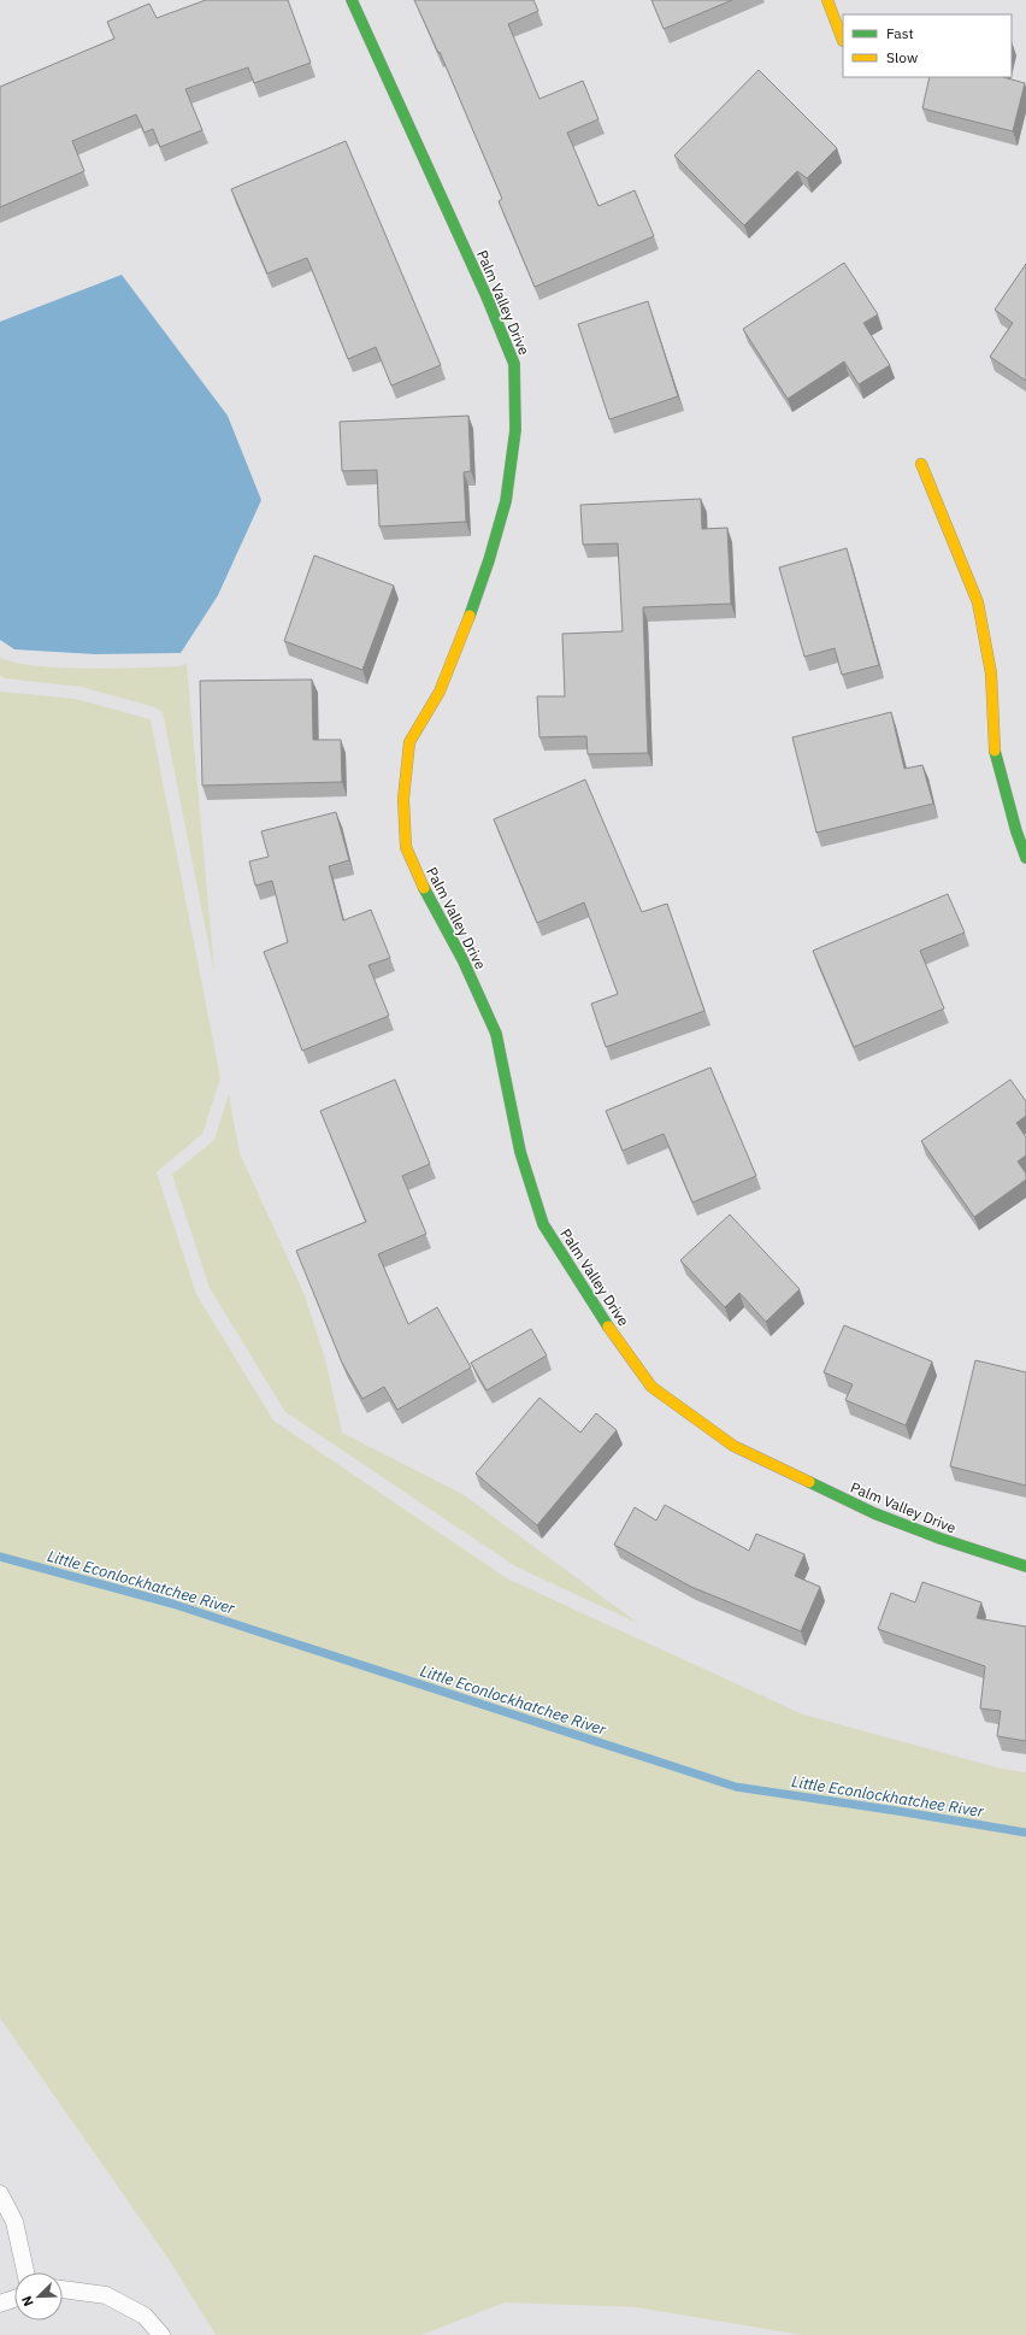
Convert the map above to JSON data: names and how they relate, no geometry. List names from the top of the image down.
{
  "streets": {
    "street": ["Palm Valley Drive"]
  },
  "water": ["Little Econlockhatchee River"],
  "legend": ["Fast", "Slow"],
  "north": "bottom left"
}
